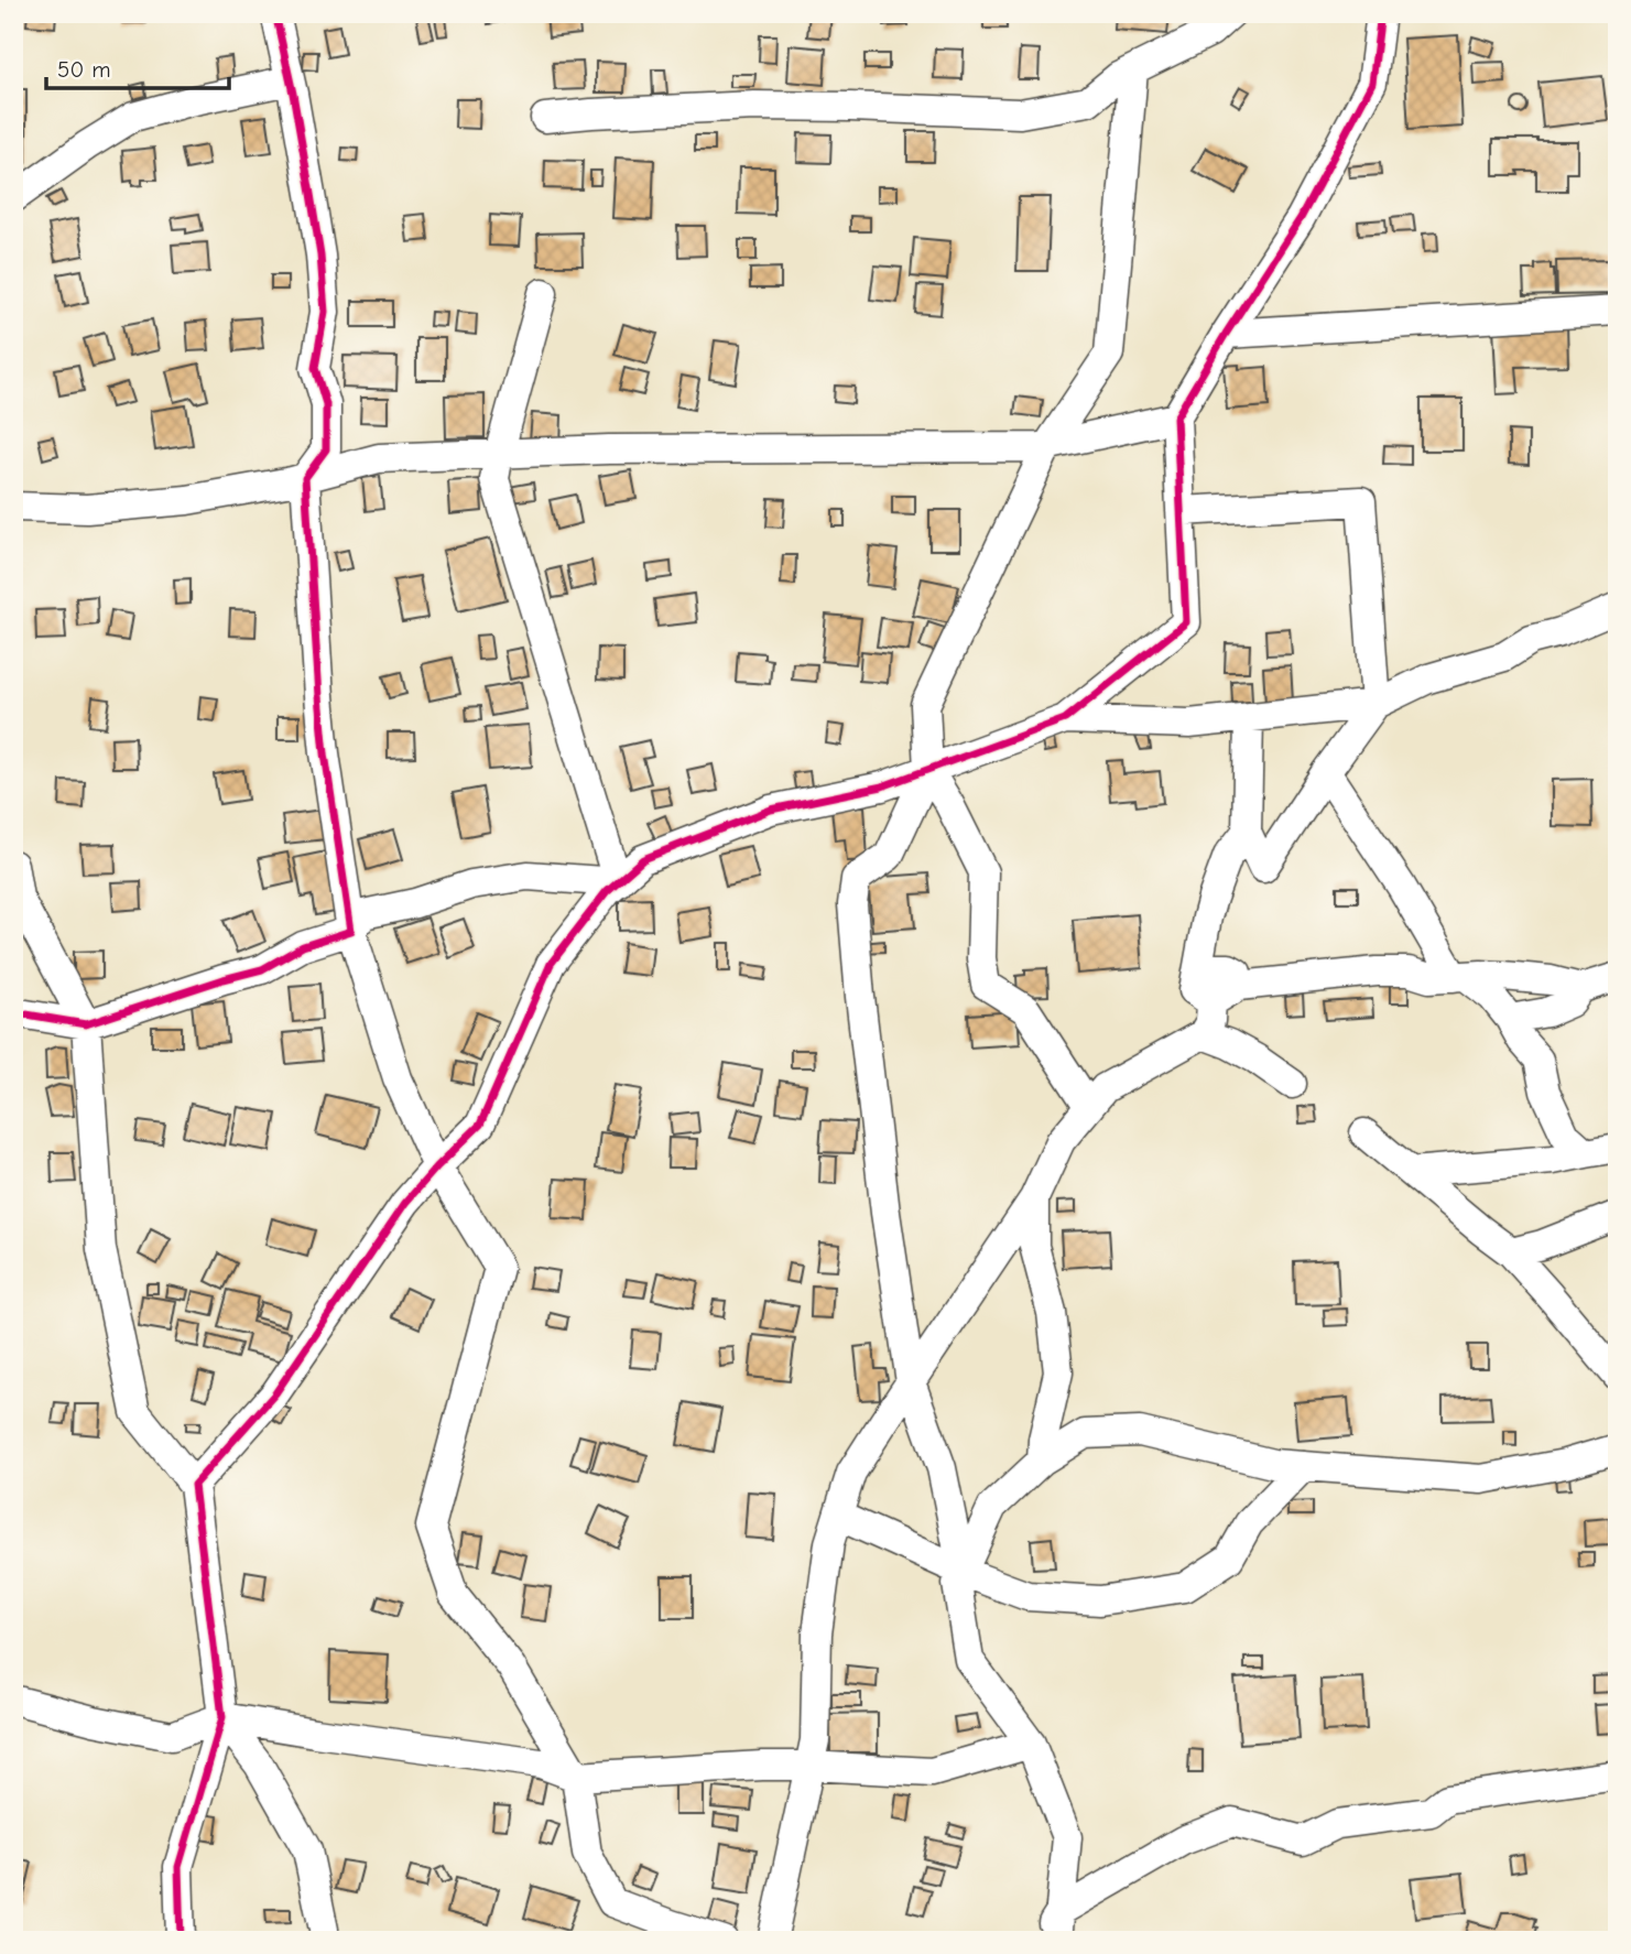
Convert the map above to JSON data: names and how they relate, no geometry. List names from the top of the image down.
{
  "scale_bar": "50 m"
}
